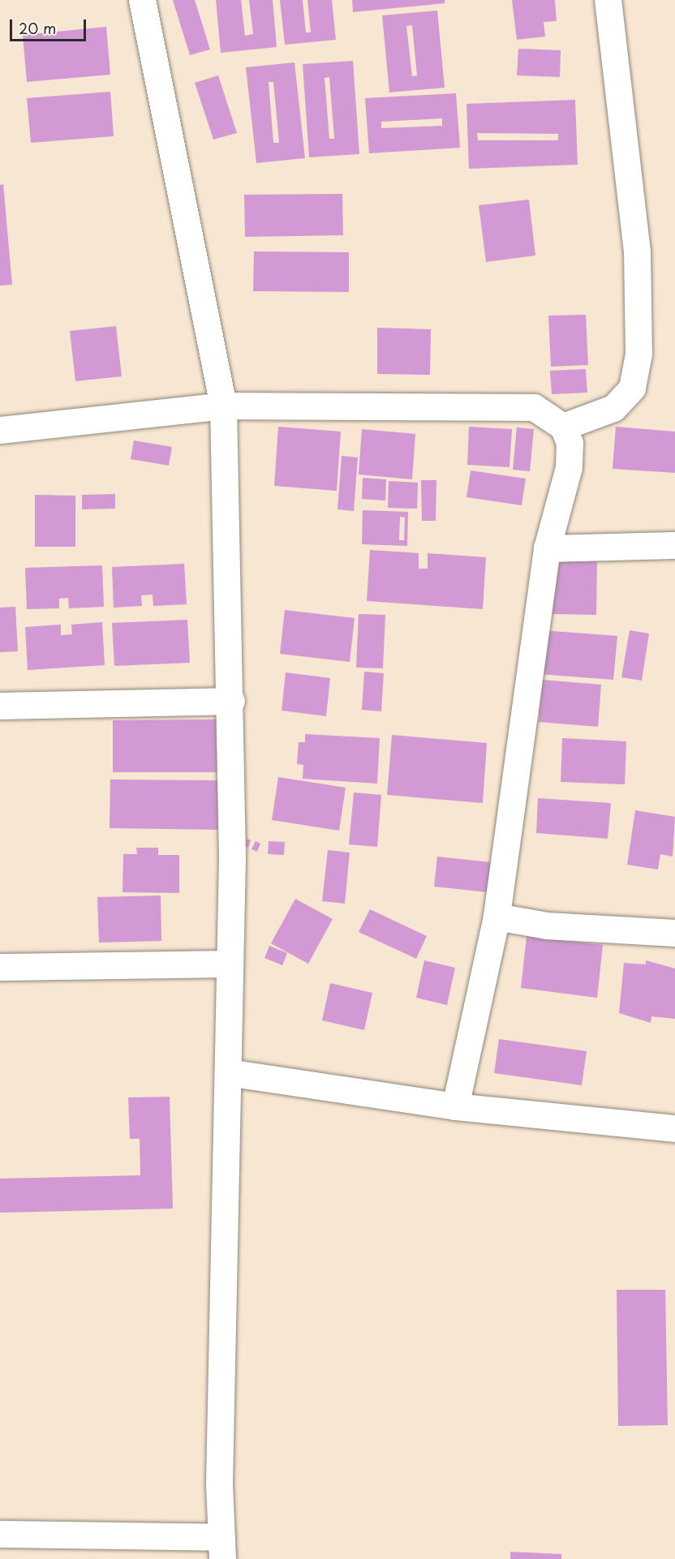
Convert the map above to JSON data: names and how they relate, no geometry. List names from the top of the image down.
{
  "scale_bar": "20 m"
}
